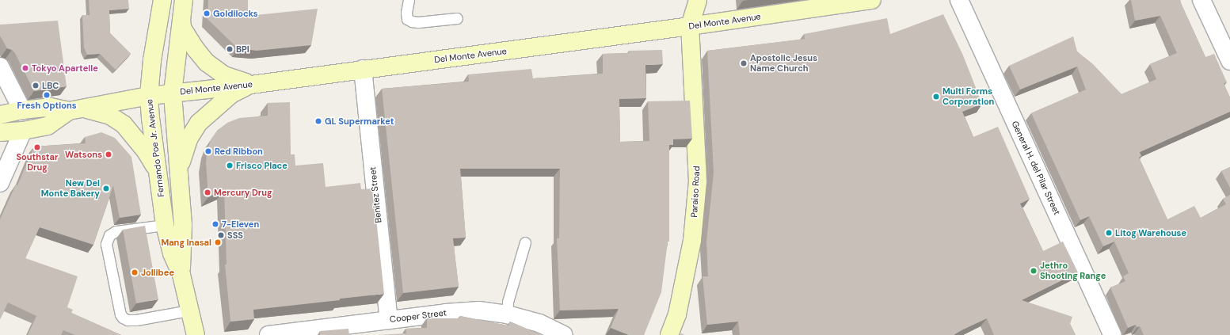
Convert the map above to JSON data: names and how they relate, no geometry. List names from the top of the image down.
{
  "streets": {
    "main road": ["Del Monte Avenue", "Fernando Poe Jr. Avenue", "Paraiso Road"],
    "street": ["General H. del Pilar Street", "Benitez Street", "Cooper Street"]
  },
  "crossings": [
    ["Del Monte Avenue", "Fernando Poe Jr. Avenue"],
    ["Del Monte Avenue", "Paraiso Road"],
    ["Del Monte Avenue", "Benitez Street"],
    ["Benitez Street", "Cooper Street"]
  ],
  "places": [
    "Goldilocks",
    "BPI",
    "Apostolic Jesus Name Church",
    "Tokyo Apartelle",
    "LBC",
    "Fresh Options",
    "Multi Forms Corporation",
    "GL Supermarket",
    "Southstar Drug",
    "Red Ribbon",
    "Watsons",
    "Frisco Place",
    "New Del Monte Bakery",
    "Mercury Drug",
    "7-Eleven",
    "Litog Warehouse",
    "SSS",
    "Mang Inasal",
    "Jethro Shooting Range",
    "Jollibee"
  ]
}
